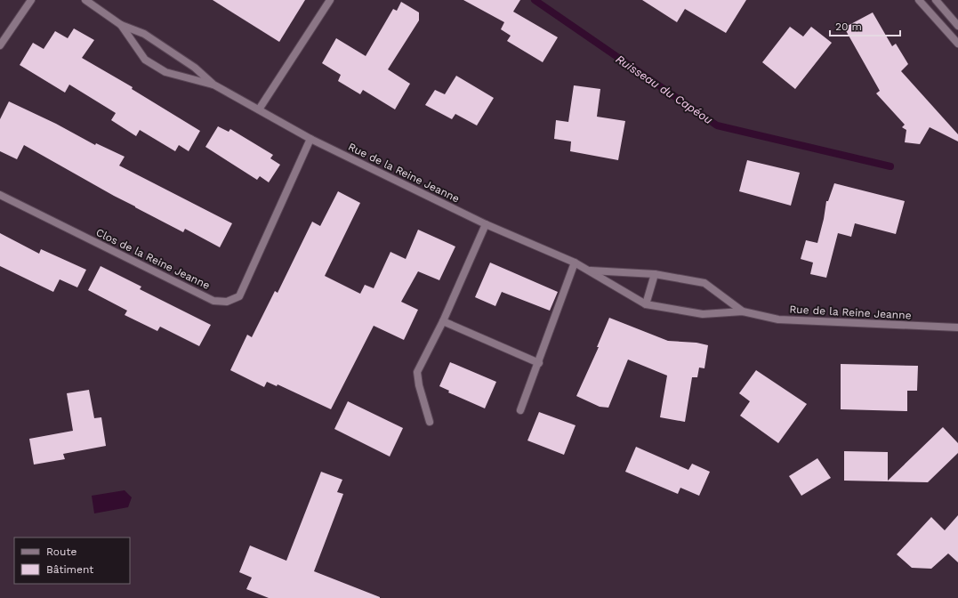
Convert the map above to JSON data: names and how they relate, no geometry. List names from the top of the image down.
{
  "streets": {
    "street": ["Rue de la Reine Jeanne", "Clos de la Reine Jeanne"]
  },
  "crossings": [
    ["Rue de la Reine Jeanne", "Clos de la Reine Jeanne"]
  ],
  "water": ["Ruisseau du Capéou"],
  "legend": ["Route", "Bâtiment"],
  "scale_bar": "20 m"
}
